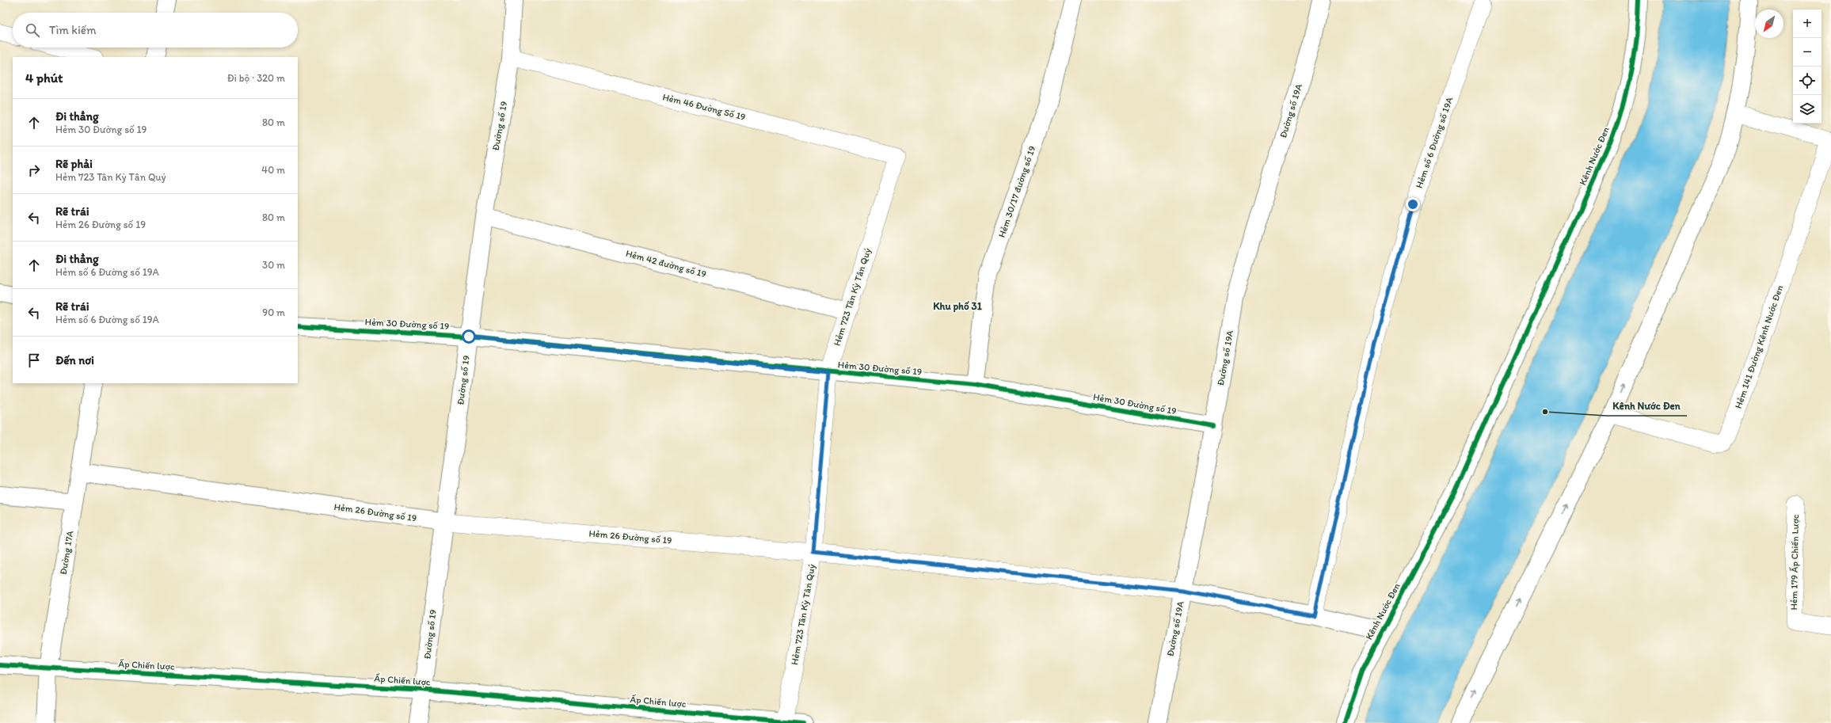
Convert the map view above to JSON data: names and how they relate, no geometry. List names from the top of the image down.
{
  "streets": {
    "street": [
      "Đường số 19A",
      "Đường số 19",
      "Kênh Nước Đen",
      "Hẻm 30/17 đường số 19",
      "Hẻm 42 đường số 19",
      "Hẻm 30 Đường số 19",
      "Hẻm 26 Đường số 19",
      "Đường 17A",
      "Ấp Chiến lược"
    ],
    "lane": [
      "Hẻm 46 Đường Số 19",
      "Hẻm số 6 Đường số 19A",
      "Hẻm 723 Tân Kỳ Tân Quý",
      "Hẻm 141 Đường Kênh Nước Đen",
      "Hẻm 179 Ấp Chiến Lược"
    ]
  },
  "crossings": [
    ["Hẻm 46 Đường Số 19", "Đường số 19"],
    ["Hẻm 46 Đường Số 19", "Hẻm 723 Tân Kỳ Tân Quý"],
    ["Đường số 19A", "Hẻm 30 Đường số 19"],
    ["Đường số 19A", "Hẻm 26 Đường số 19"],
    ["Đường số 19", "Hẻm 42 đường số 19"],
    ["Đường số 19", "Hẻm 30 Đường số 19"],
    ["Đường số 19", "Hẻm 26 Đường số 19"],
    ["Đường số 19", "Ấp Chiến lược"],
    ["Hẻm 30/17 đường số 19", "Hẻm 30 Đường số 19"],
    ["Hẻm 42 đường số 19", "Hẻm 723 Tân Kỳ Tân Quý"],
    ["Hẻm 723 Tân Kỳ Tân Quý", "Hẻm 30 Đường số 19"],
    ["Hẻm 723 Tân Kỳ Tân Quý", "Hẻm 26 Đường số 19"],
    ["Hẻm 723 Tân Kỳ Tân Quý", "Ấp Chiến lược"],
    ["Hẻm 26 Đường số 19", "Đường 17A"],
    ["Đường 17A", "Ấp Chiến lược"]
  ],
  "districts": ["Khu phố 31"],
  "places": ["Kênh Nước Đen"],
  "north": "bottom left",
  "page": {
    "map_buttons": ["+", "−"],
    "search": "Tìm kiếm",
    "heading": ["4 phút", "Đi bộ · 320 m"],
    "list": [
      ["Đi thẳng", "Hẻm 30 Đường số 19", "80 m"],
      ["Rẽ phải", "Hẻm 723 Tân Kỳ Tân Quý", "40 m"],
      ["Rẽ trái", "Hẻm 26 Đường số 19", "80 m"],
      ["Đi thẳng", "Hẻm số 6 Đường số 19A", "30 m"],
      ["Rẽ trái", "Hẻm số 6 Đường số 19A", "90 m"],
      "Đến nơi"
    ]
  }
}
